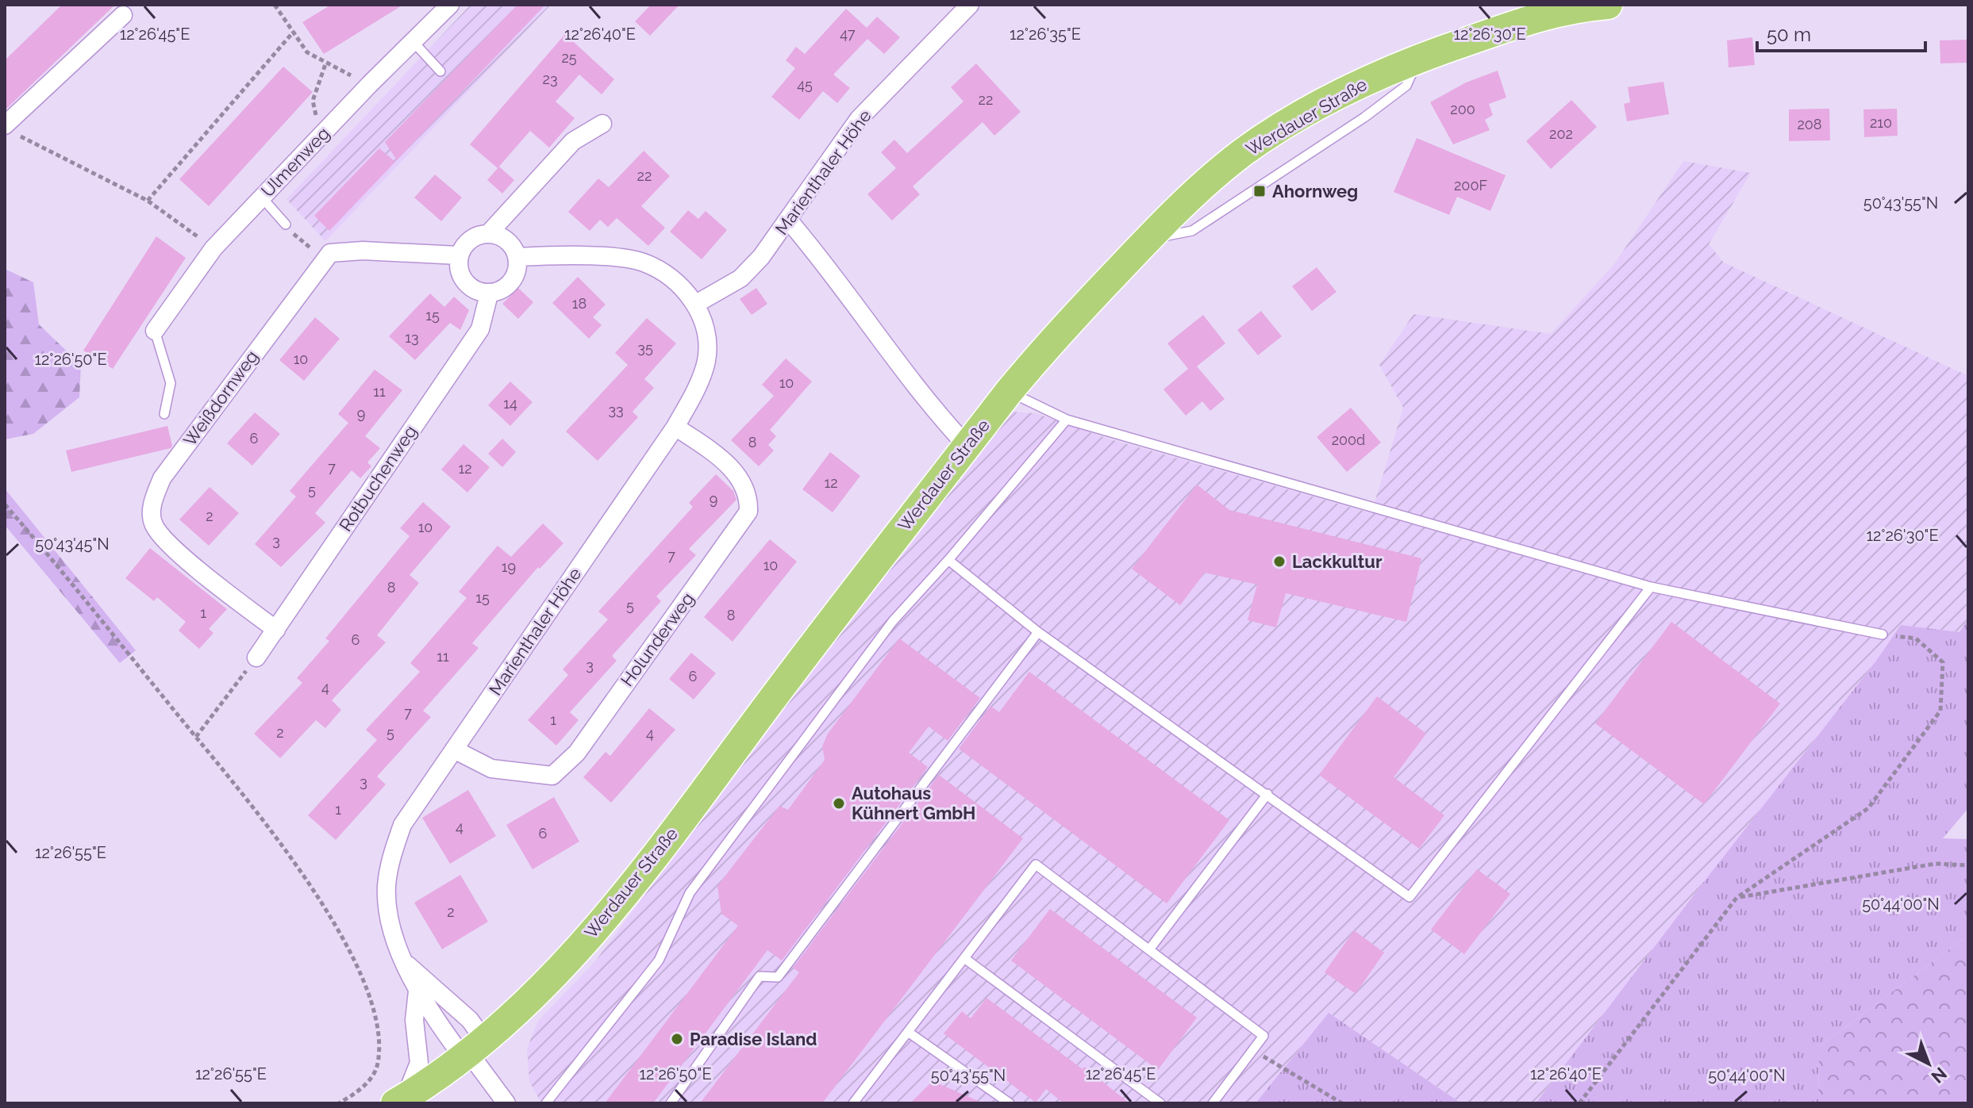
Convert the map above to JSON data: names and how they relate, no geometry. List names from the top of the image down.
{
  "streets": {
    "main road": ["Werdauer Straße"],
    "street": [
      "Ulmenweg",
      "Marienthaler Höhe",
      "Weißdornweg",
      "Rotbuchenweg",
      "Holunderweg"
    ]
  },
  "crossings": [
    ["Werdauer Straße", "Marienthaler Höhe"],
    ["Marienthaler Höhe", "Rotbuchenweg"],
    ["Marienthaler Höhe", "Holunderweg"],
    ["Weißdornweg", "Rotbuchenweg"]
  ],
  "places": {
    "transit": ["Ahornweg"],
    "other": ["Lackkultur", "Autohaus Kühnert GmbH", "Paradise Island"]
  },
  "house_numbers": [
    "47",
    "25",
    "23",
    "45",
    "22",
    "200",
    "210",
    "208",
    "202",
    "22",
    "200F",
    "18",
    "15",
    "13",
    "35",
    "10",
    "10",
    "11",
    "14",
    "33",
    "9",
    "6",
    "200d",
    "8",
    "7",
    "12",
    "12",
    "5",
    "9",
    "2",
    "10",
    "3",
    "7",
    "10",
    "19",
    "8",
    "15",
    "5",
    "1",
    "8",
    "6",
    "11",
    "3",
    "6",
    "4",
    "7",
    "1",
    "2",
    "5",
    "4",
    "3",
    "1",
    "4",
    "6",
    "2"
  ],
  "scale_bar": "50 m",
  "north": "bottom right",
  "coordinates": [
    "12°26'45\"E",
    "12°26'40\"E",
    "12°26'35\"E",
    "12°26'30\"E",
    "50°43'55\"N",
    "12°26'50\"E",
    "50°43'45\"N",
    "12°26'55\"E",
    "50°44'00\"N"
  ]
}
